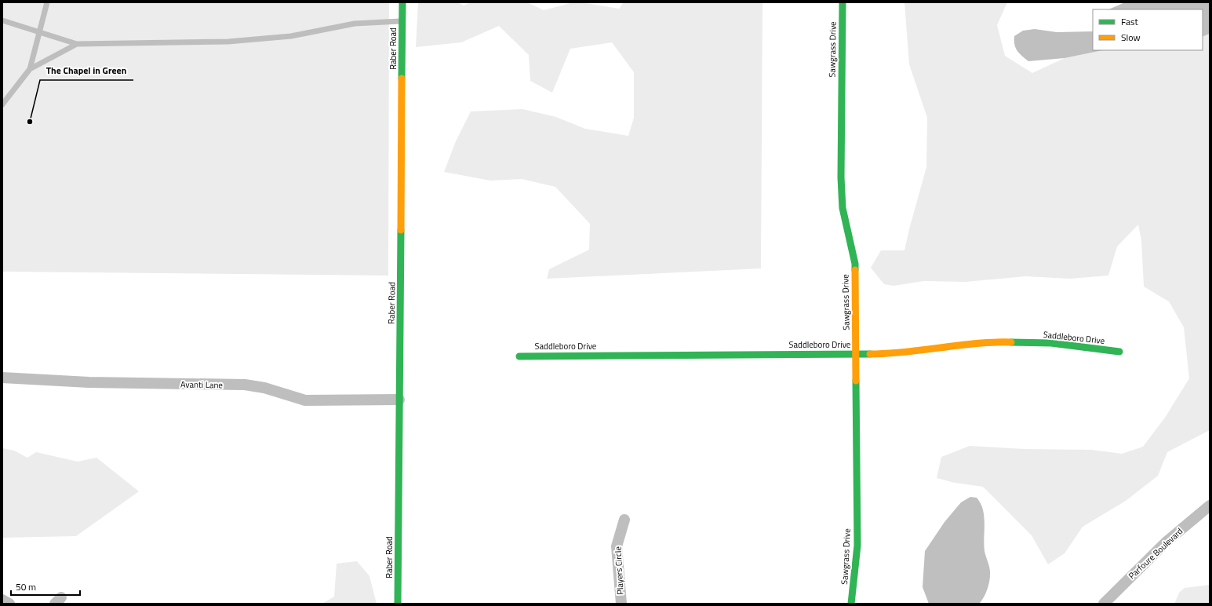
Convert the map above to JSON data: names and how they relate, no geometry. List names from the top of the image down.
{
  "streets": {
    "street": [
      "Raber Road",
      "Sawgrass Drive",
      "Saddleboro Drive",
      "Avanti Lane",
      "Parfoure Boulevard",
      "Players Circle"
    ]
  },
  "crossings": [
    ["Raber Road", "Avanti Lane"],
    ["Sawgrass Drive", "Saddleboro Drive"]
  ],
  "places": ["The Chapel in Green"],
  "legend": ["Fast", "Slow"],
  "scale_bar": "50 m"
}
